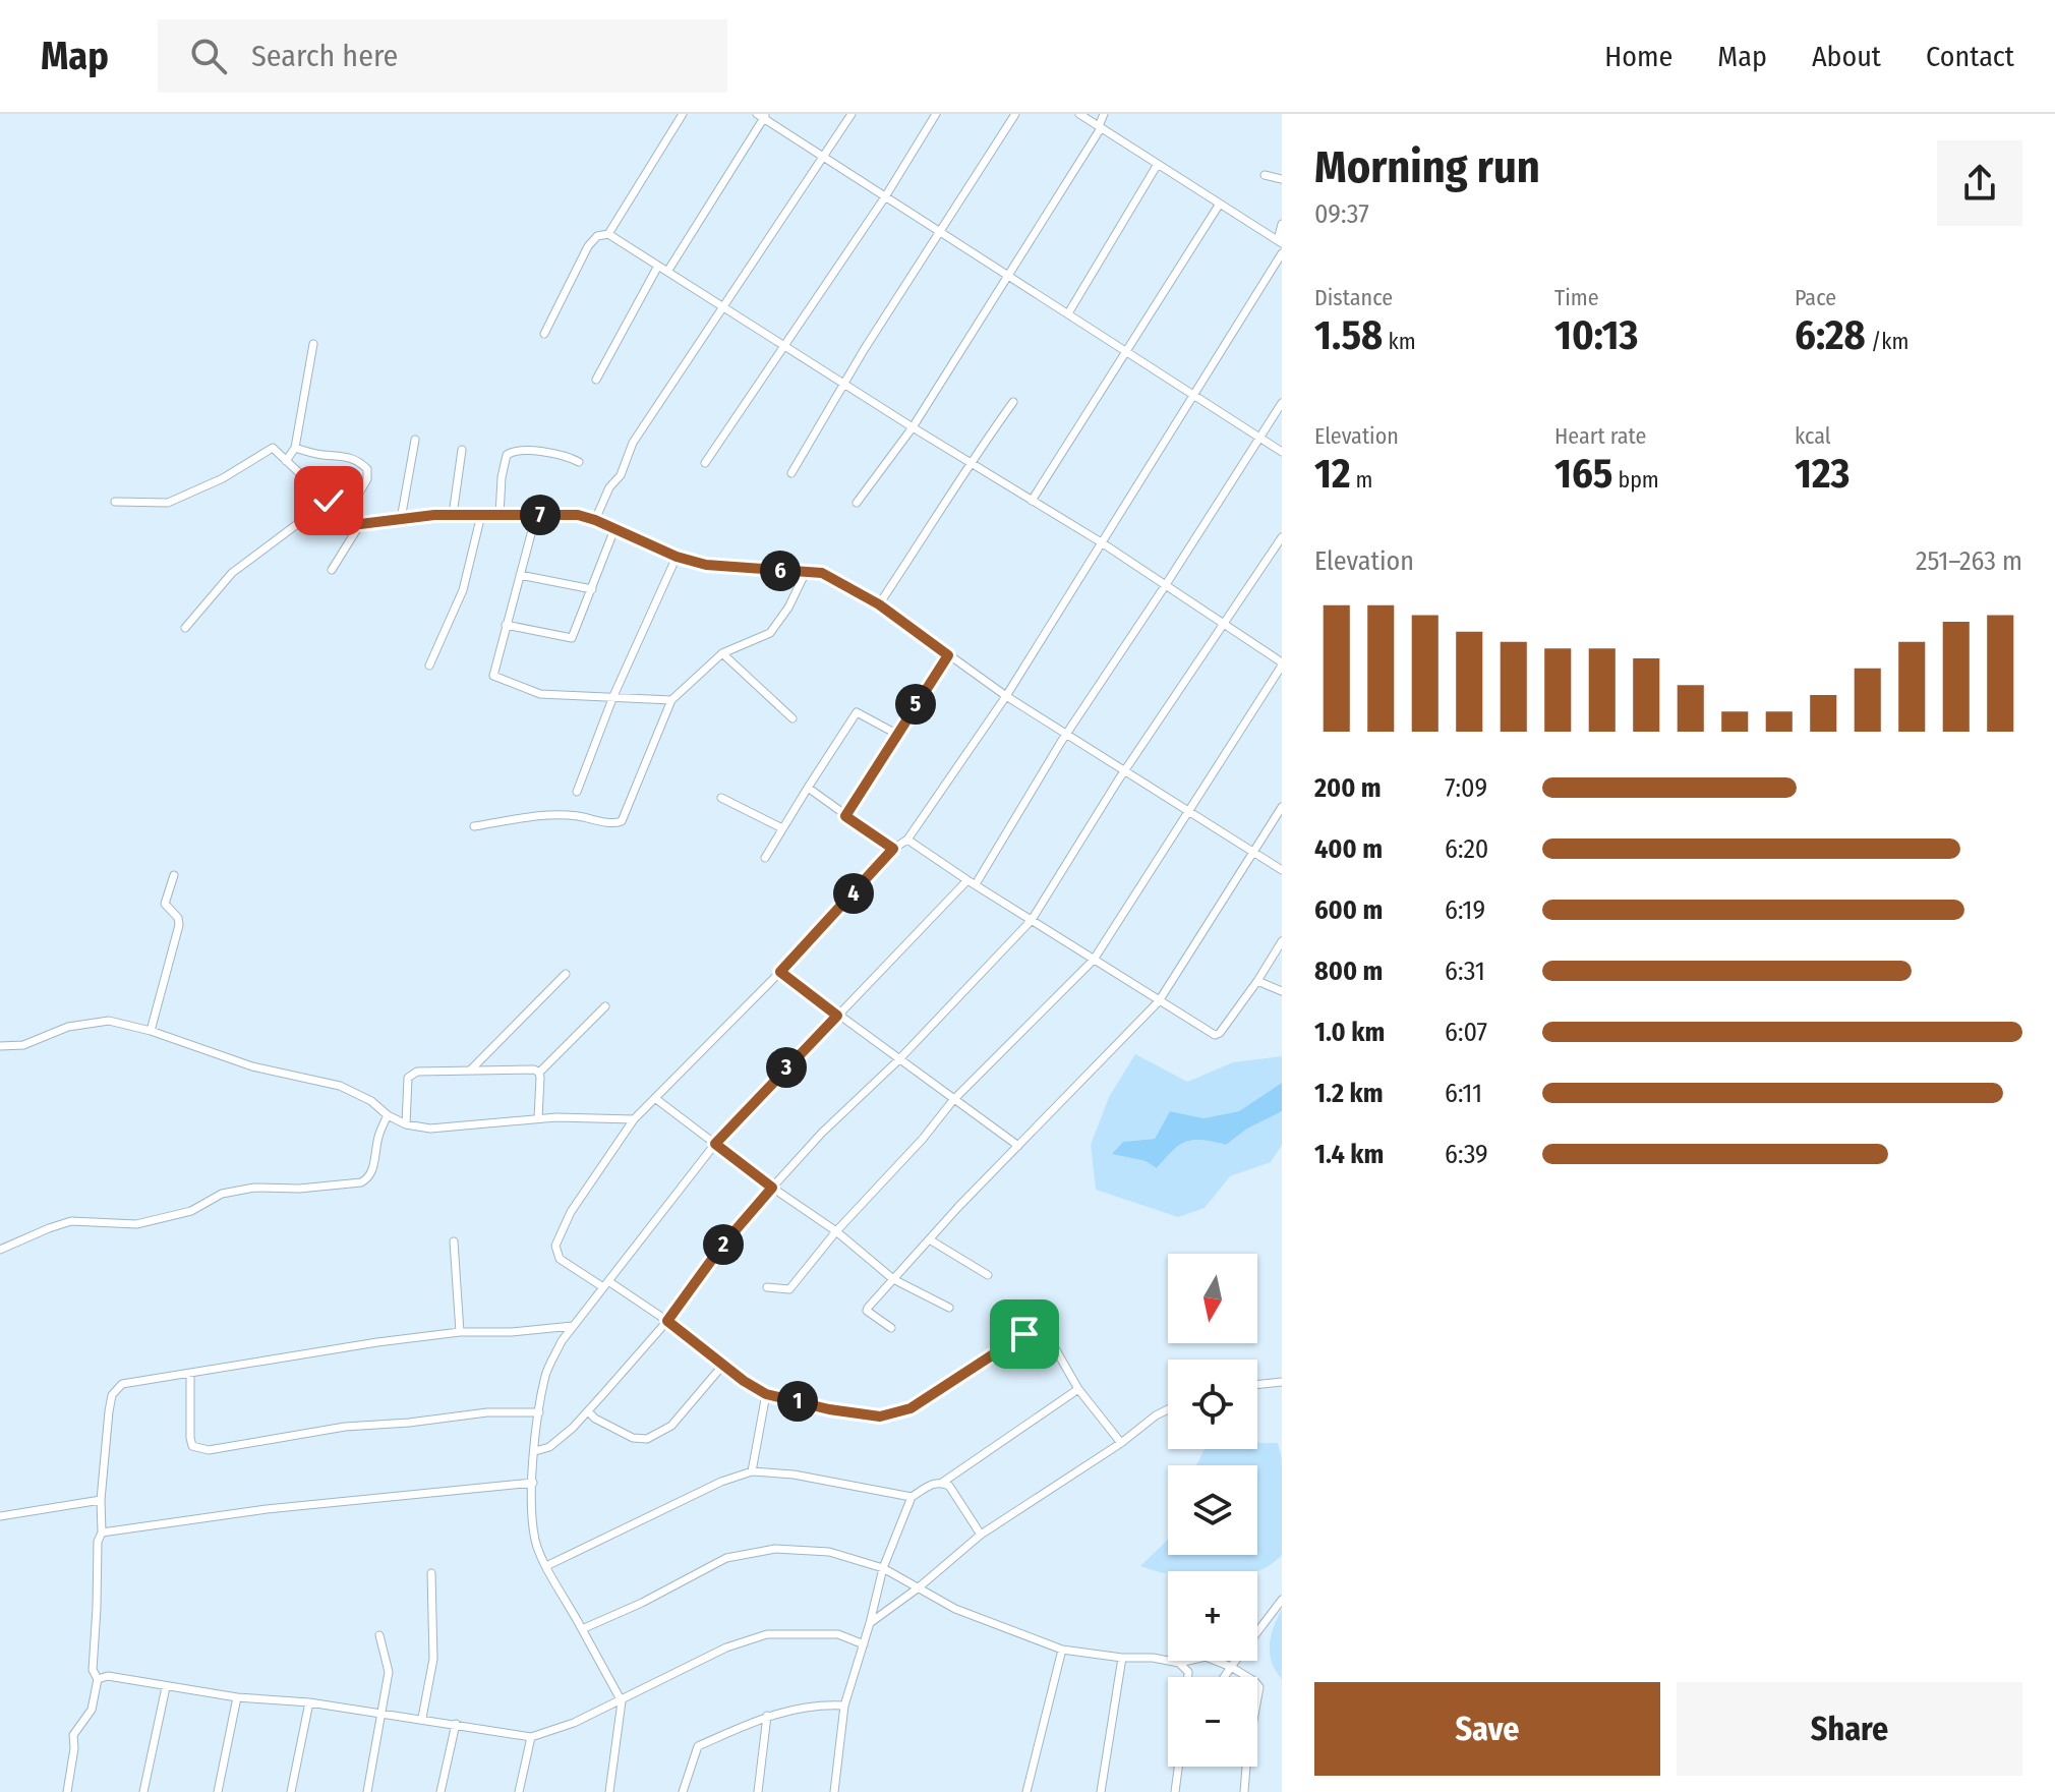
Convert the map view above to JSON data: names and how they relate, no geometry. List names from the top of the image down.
{
  "north": "bottom",
  "page": {
    "header": "Map",
    "search": "Search here",
    "nav": [
      "Home",
      "Map",
      "About",
      "Contact"
    ],
    "heading": ["Morning run", "09:37"],
    "stats": [
      ["Distance", "1.58 km"],
      ["Time", "10:13"],
      ["Pace", "6:28 /km"],
      ["Elevation", "12 m"],
      ["Heart rate", "165 bpm"],
      ["kcal", "123"]
    ],
    "pins": [
      "7",
      "6",
      "5",
      "4",
      "3",
      "2",
      "1"
    ],
    "chart": ["Elevation", "251–263 m"],
    "list": [
      {
        "name": "200 m",
        "note": "7:09"
      },
      {
        "name": "400 m",
        "note": "6:20"
      },
      {
        "name": "600 m",
        "note": "6:19"
      },
      {
        "name": "800 m",
        "note": "6:31"
      },
      {
        "name": "1.0 km",
        "note": "6:07"
      },
      {
        "name": "1.2 km",
        "note": "6:11"
      },
      {
        "name": "1.4 km",
        "note": "6:39"
      }
    ],
    "map_buttons": ["+", "−"],
    "buttons": ["Save", "Share"]
  }
}
